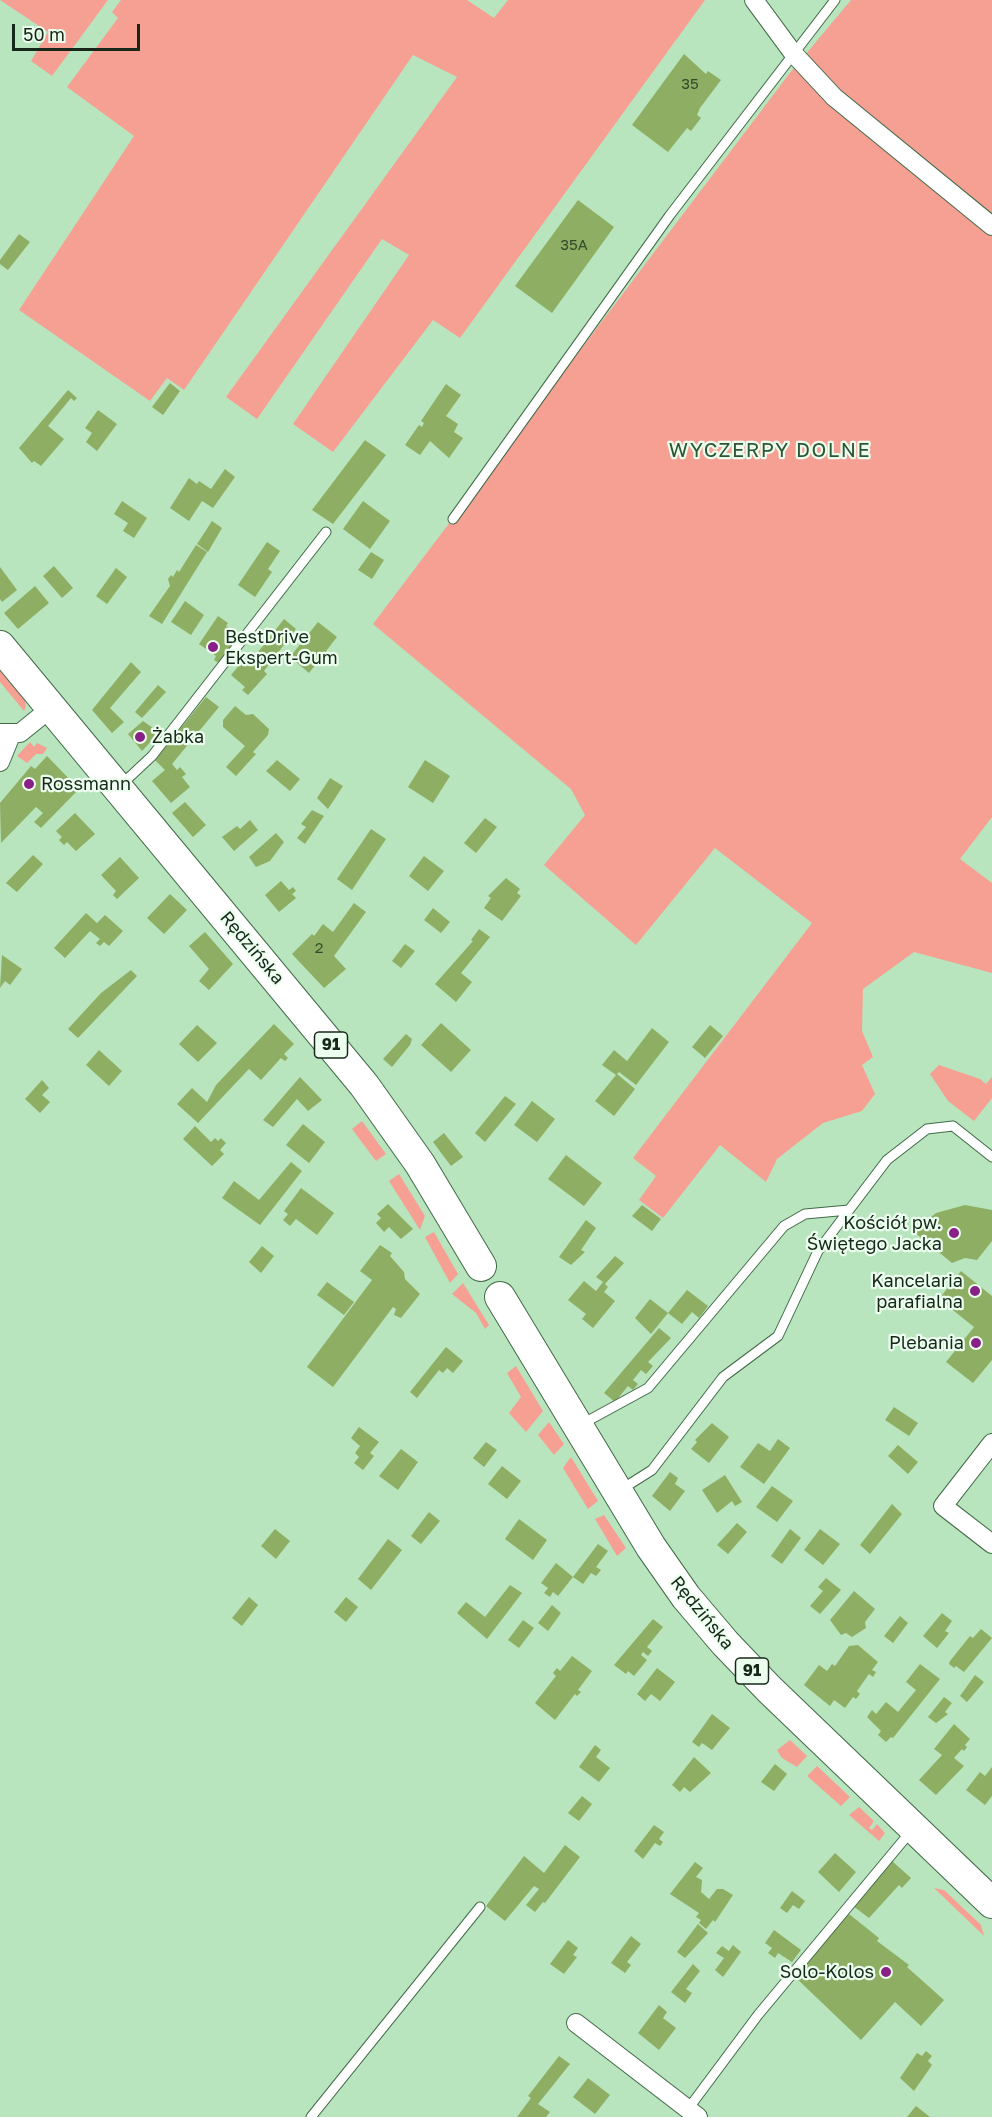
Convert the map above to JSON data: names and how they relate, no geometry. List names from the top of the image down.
{
  "streets": {
    "main road": ["Rędzińska", "91"]
  },
  "districts": ["WYCZERPY DOLNE"],
  "places": [
    "BestDrive Ekspert-Gum",
    "Żabka",
    "Rossmann",
    "Kościół pw. Świętego Jacka",
    "Kancelaria parafialna",
    "Plebania",
    "Solo-Kolos"
  ],
  "house_numbers": ["35", "35A", "2"],
  "scale_bar": "50 m"
}
